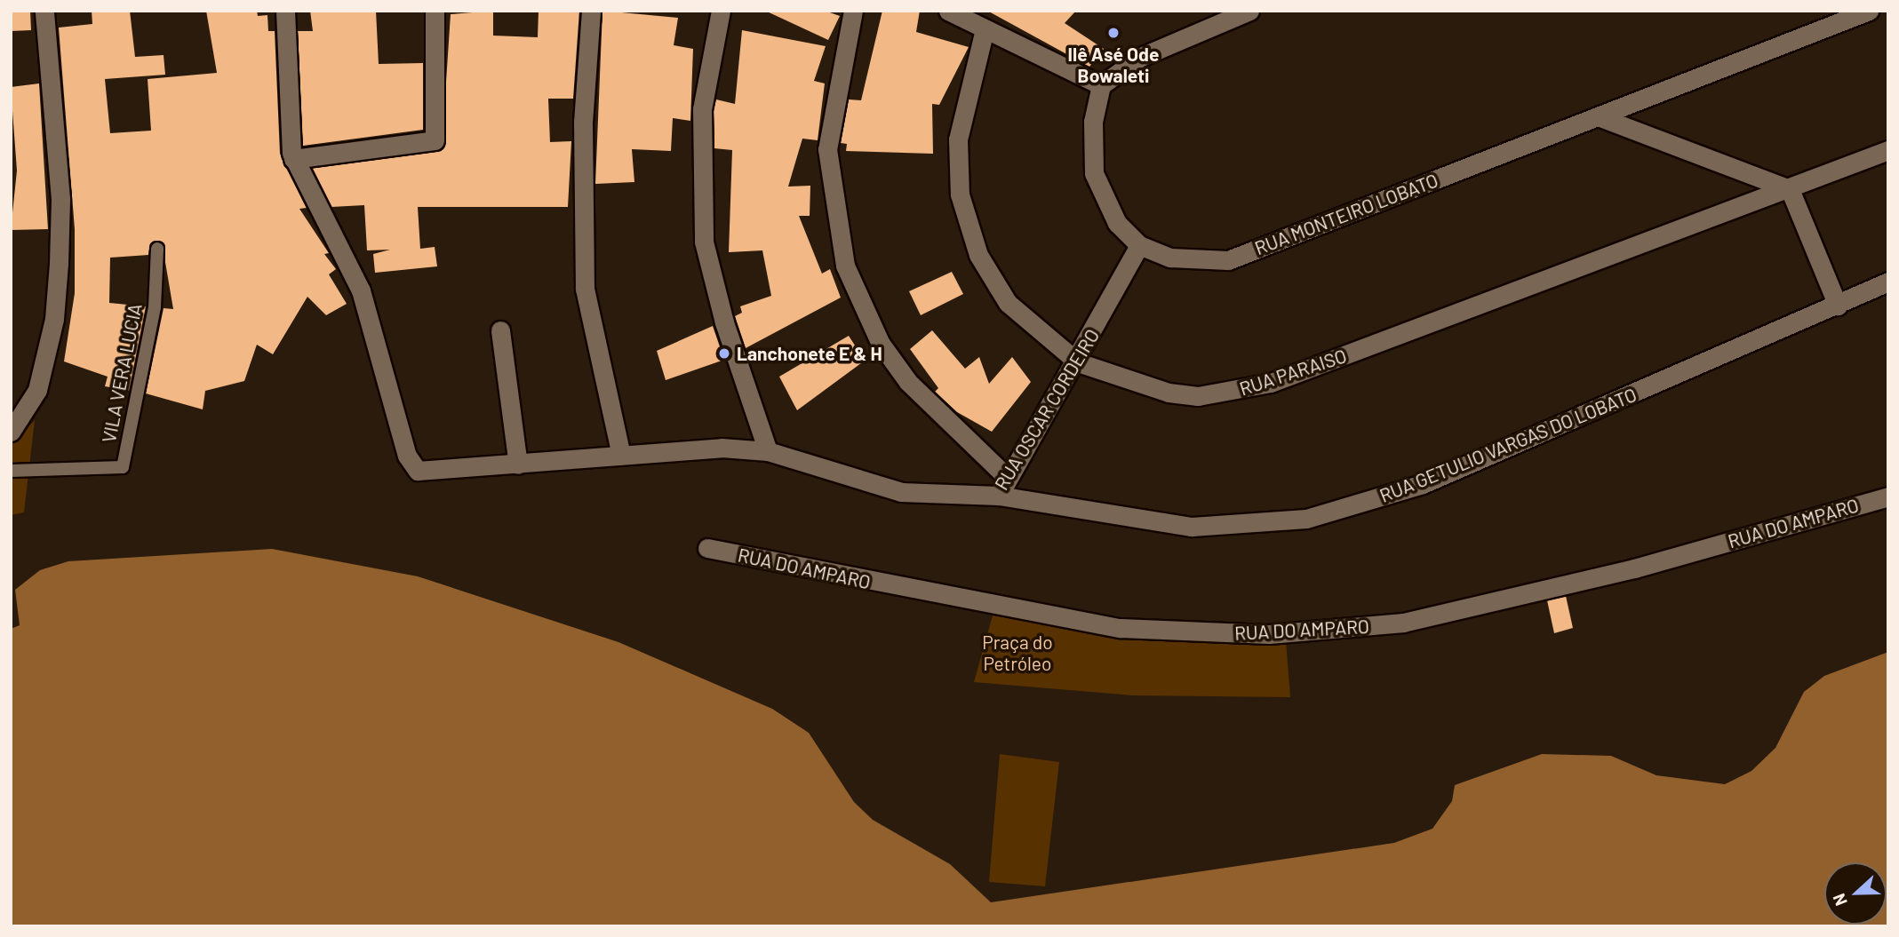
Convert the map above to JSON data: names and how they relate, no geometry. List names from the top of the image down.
{
  "streets": {
    "street": [
      "RUA MONTEIRO LOBATO",
      "RUA PARAISO",
      "RUA OSCAR CORDEIRO",
      "RUA GETULIO VARGAS DO LOBATO",
      "RUA DO AMPARO"
    ],
    "lane": ["VILA VERA LUCIA"]
  },
  "crossings": [
    ["RUA MONTEIRO LOBATO", "RUA OSCAR CORDEIRO"],
    ["RUA PARAISO", "RUA OSCAR CORDEIRO"],
    ["RUA OSCAR CORDEIRO", "RUA GETULIO VARGAS DO LOBATO"]
  ],
  "parks": ["Praça do Petróleo"],
  "places": ["Ilê Asé Ode Bowaleti", "Lanchonete E & H"],
  "north": "left"
}
